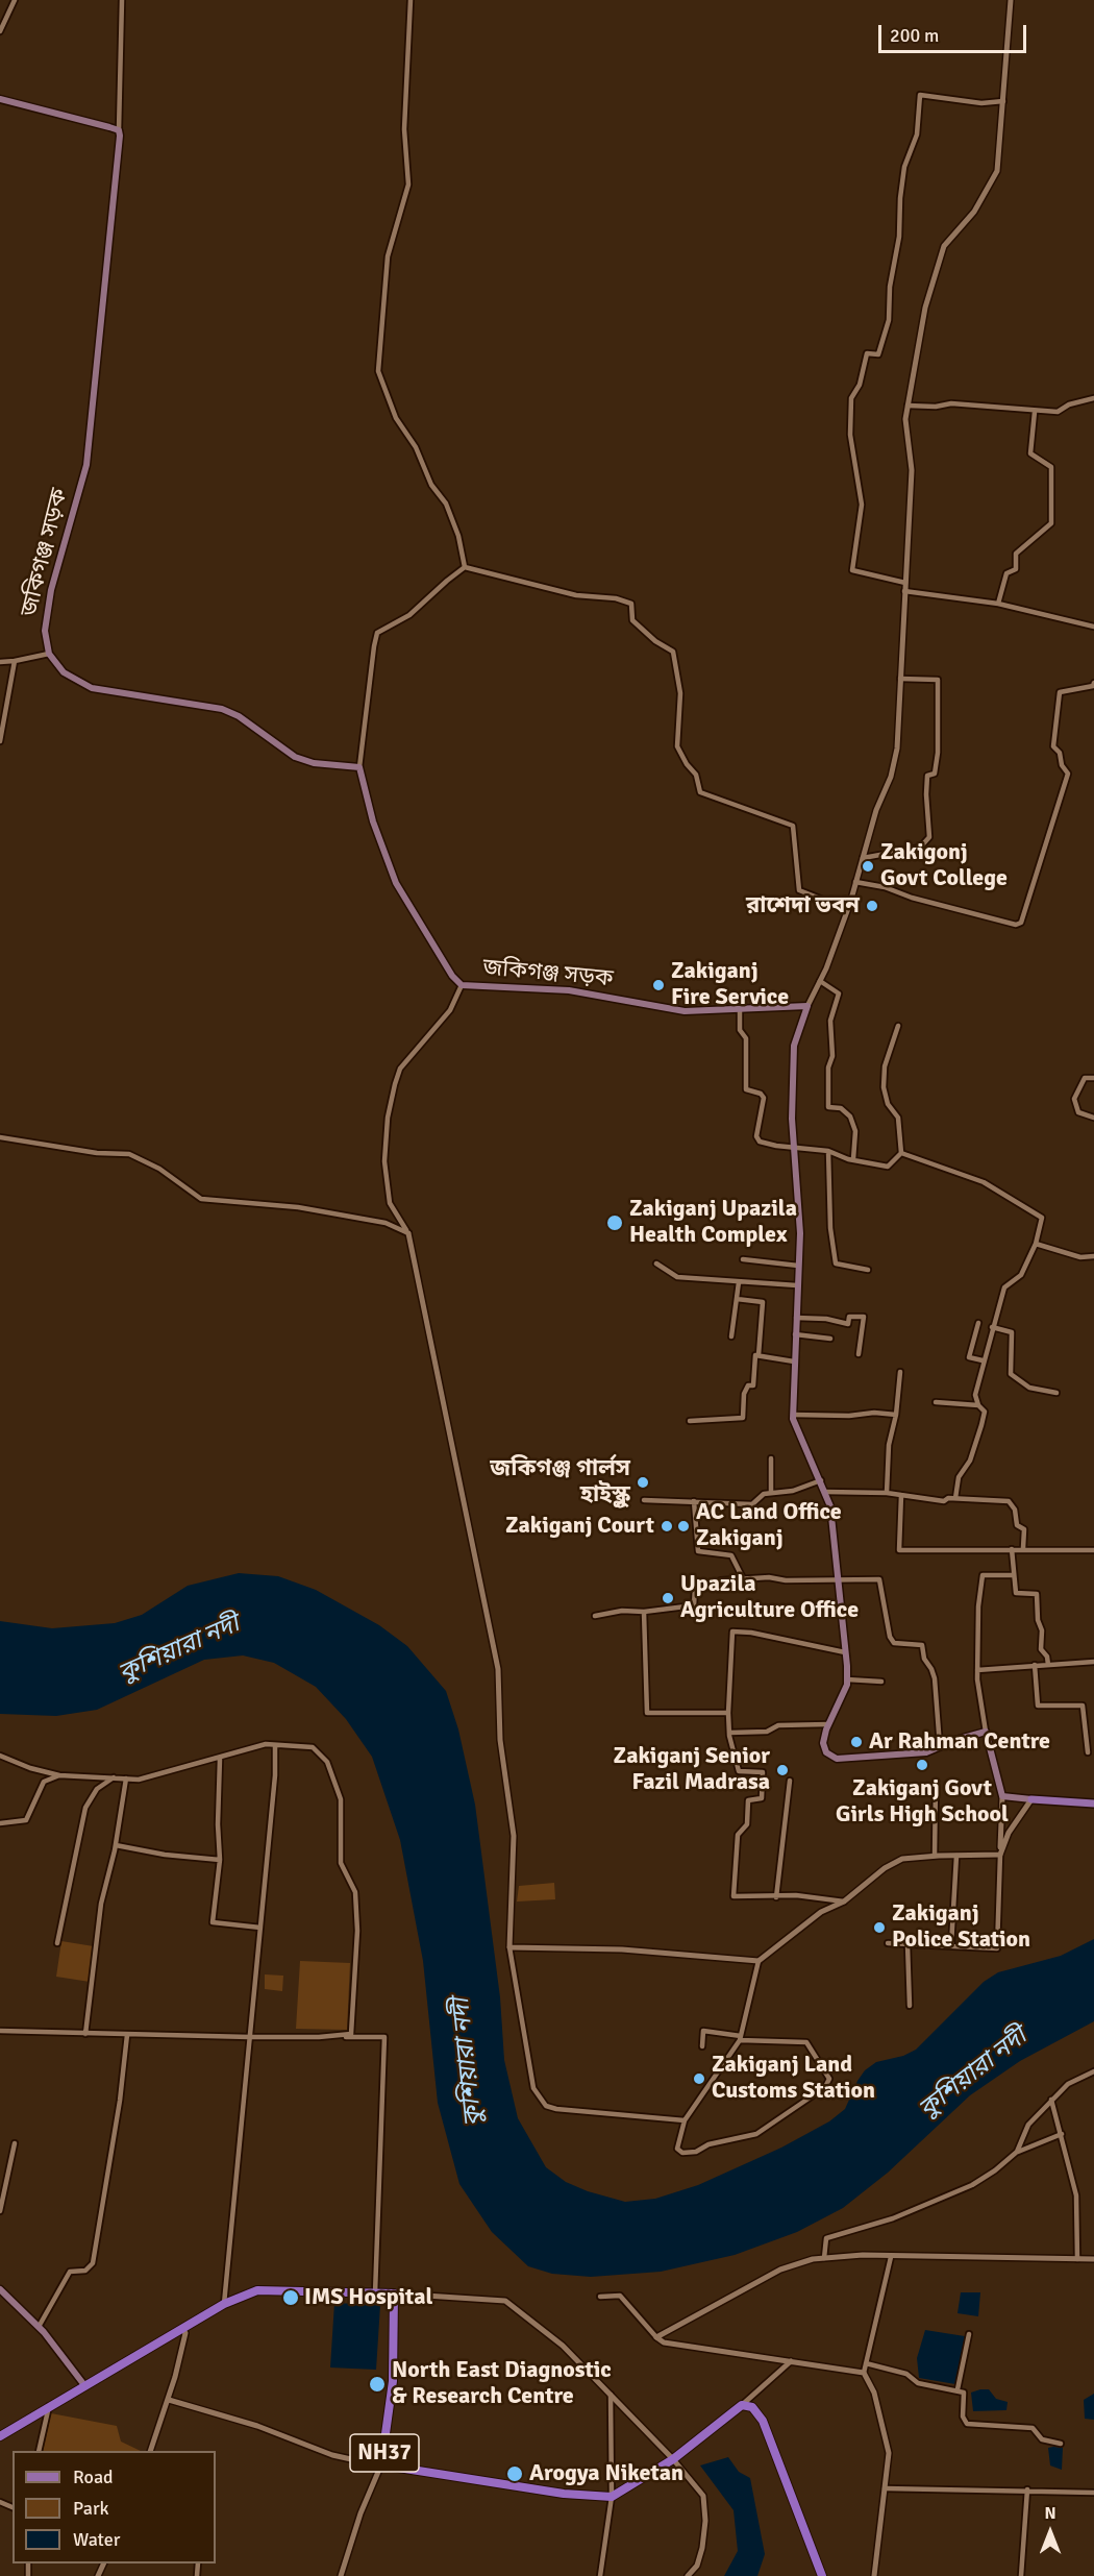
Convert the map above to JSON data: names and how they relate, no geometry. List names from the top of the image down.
{
  "streets": {
    "highway": ["NH37"],
    "main road": ["জকিগঞ্জ সড়ক"]
  },
  "water": ["কুশিয়ারা নদী"],
  "places": [
    "Zakigonj Govt College",
    "রাশেদা ভবন",
    "Zakiganj Fire Service",
    "Zakiganj Upazila Health Complex",
    "জকিগঞ্জ গার্লস হাইস্কুল",
    "Zakiganj Court",
    "AC Land Office Zakiganj",
    "Upazila Agriculture Office",
    "Ar Rahman Centre",
    "Zakiganj Govt Girls High School",
    "Zakiganj Senior Fazil Madrasa",
    "Zakiganj Police Station",
    "Zakiganj Land Customs Station",
    "IMS Hospital",
    "North East Diagnostic & Research Centre",
    "Arogya Niketan"
  ],
  "legend": ["Road", "Park", "Water"],
  "scale_bar": "200 m",
  "north": "top"
}
